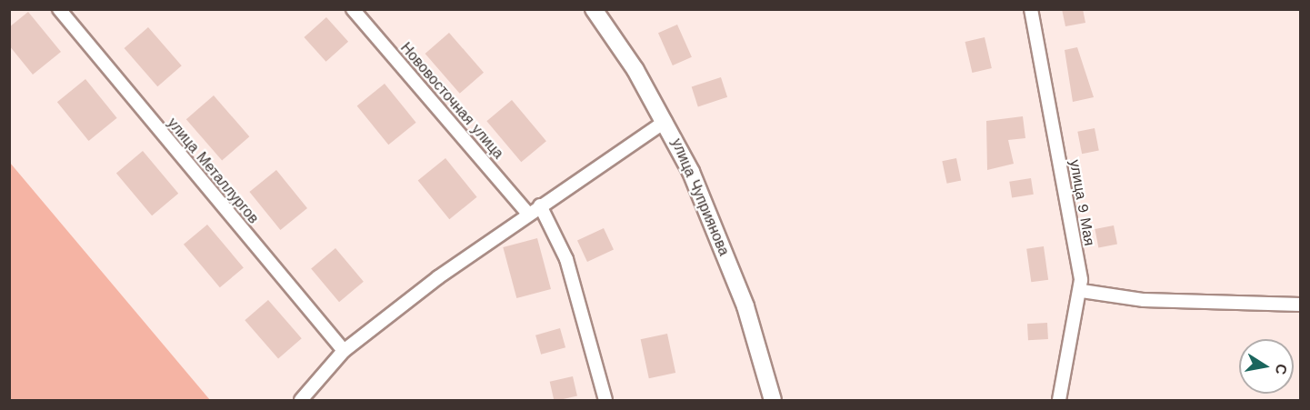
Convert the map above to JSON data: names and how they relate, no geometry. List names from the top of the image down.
{
  "streets": {
    "street": [
      "Нововосточная улица",
      "улица Металлургов",
      "улица Чуприянова",
      "улица 9 Мая"
    ]
  },
  "north": "right"
}
